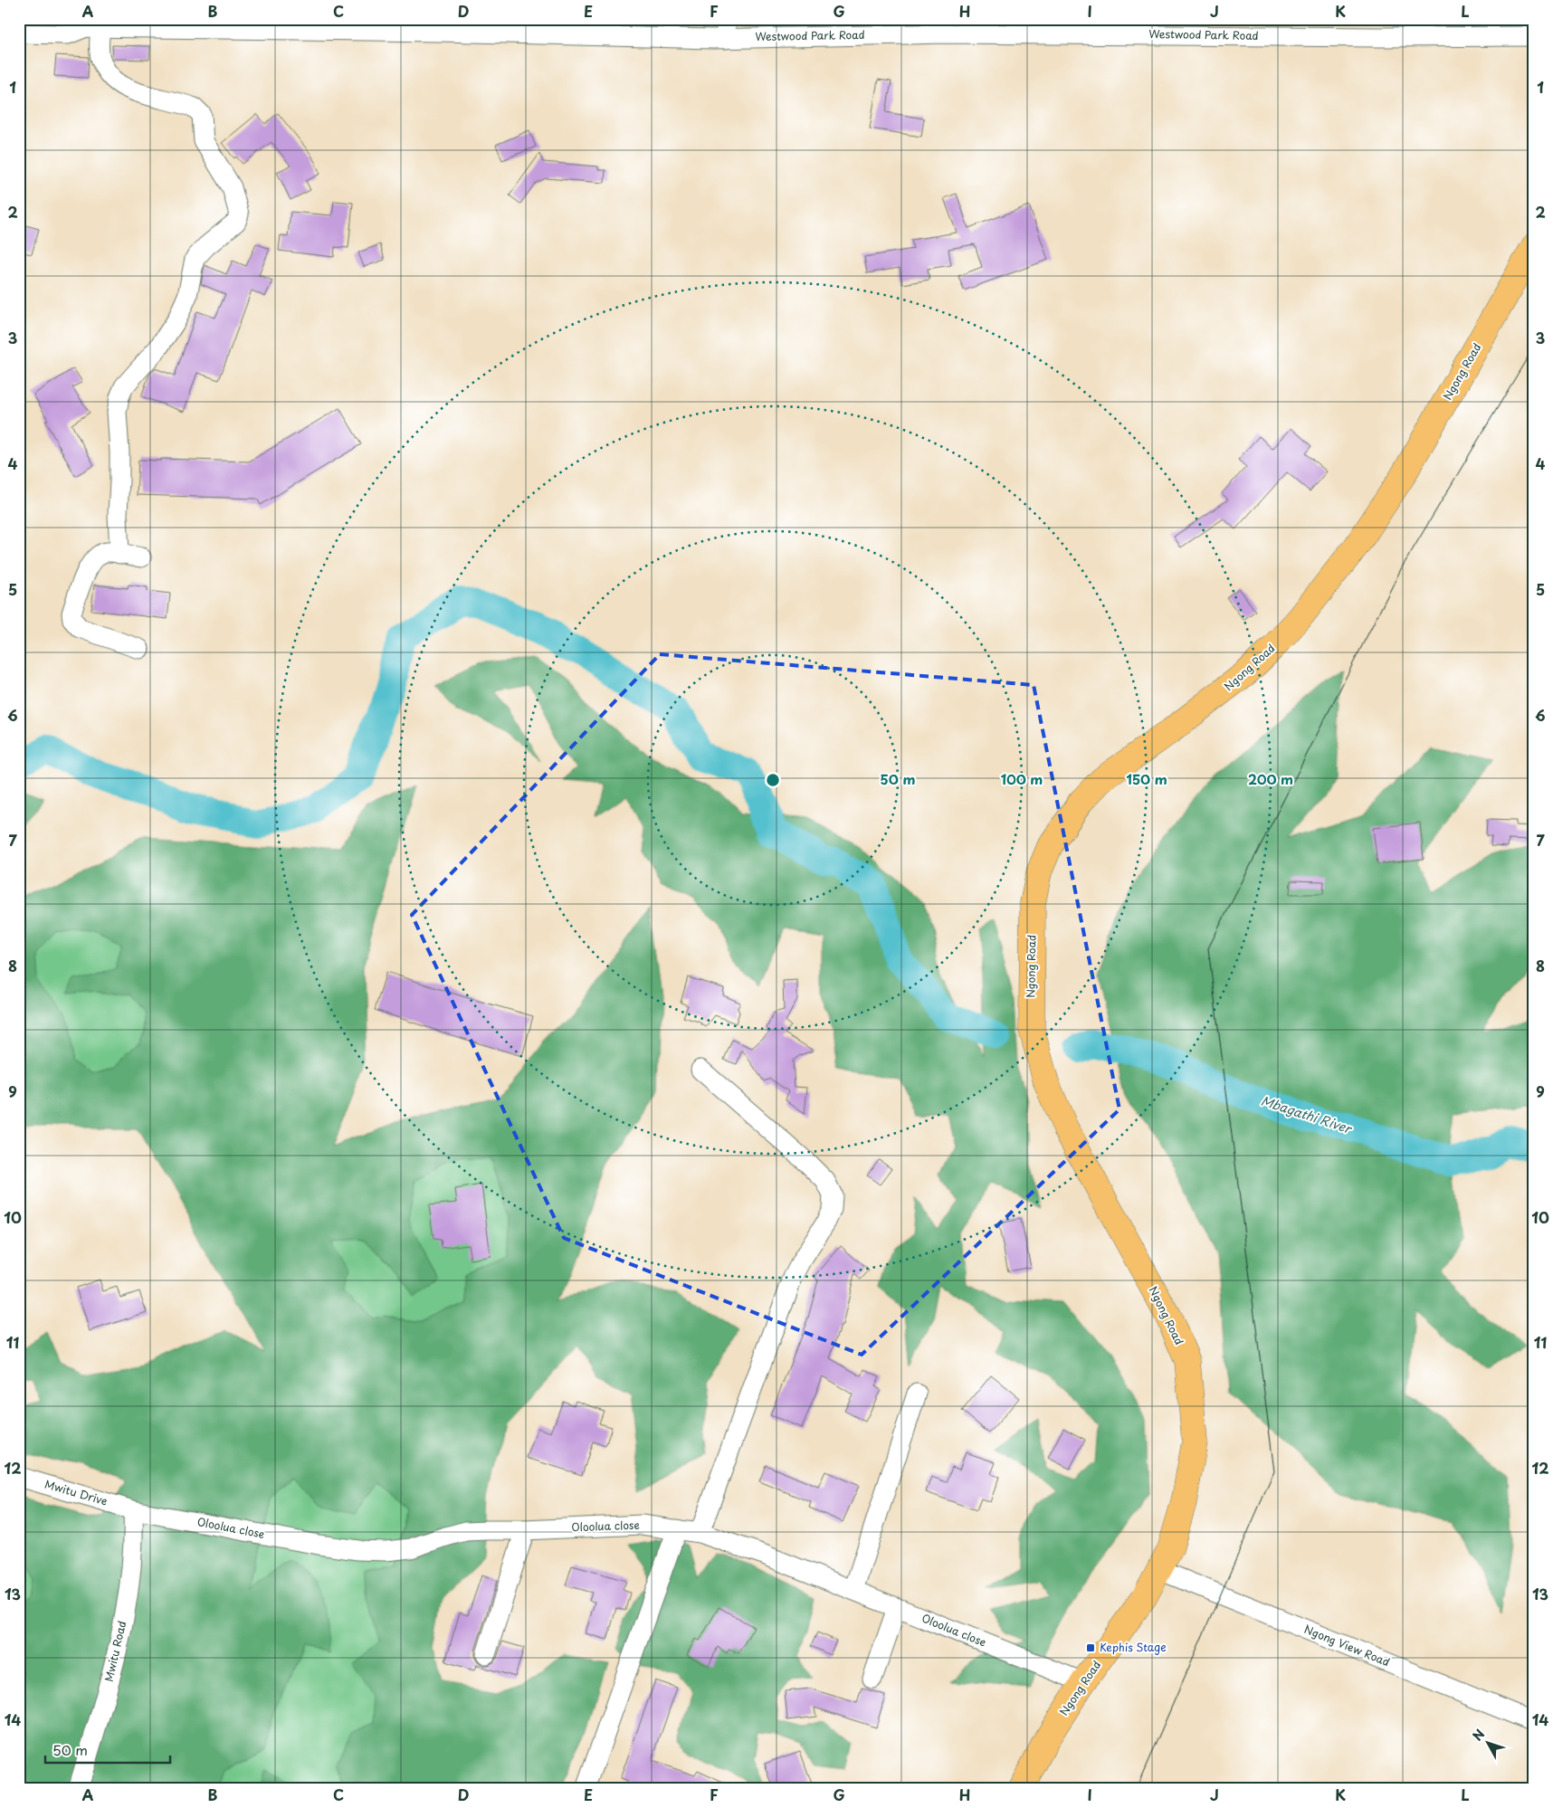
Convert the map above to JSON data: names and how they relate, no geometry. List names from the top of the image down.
{
  "streets": {
    "main road": ["Ngong Road"],
    "street": [
      "Westwood Park Road",
      "Mwitu Drive",
      "Oloolua close",
      "Ngong View Road",
      "Mwitu Road"
    ]
  },
  "crossings": [
    ["Ngong Road", "Oloolua close"],
    ["Ngong Road", "Ngong View Road"],
    ["Mwitu Drive", "Oloolua close"],
    ["Mwitu Drive", "Mwitu Road"],
    ["Oloolua close", "Mwitu Road"]
  ],
  "water": ["Mbagathi River"],
  "places": {
    "transit": ["Kephis Stage"]
  },
  "scale_bar": "50 m",
  "north": "top left",
  "grid": {
    "columns": [
      "A",
      "B",
      "C",
      "D",
      "E",
      "F",
      "G",
      "H",
      "I",
      "J",
      "K",
      "L"
    ],
    "rows": [
      "1",
      "2",
      "3",
      "4",
      "5",
      "6",
      "7",
      "8",
      "9",
      "10",
      "11",
      "12",
      "13",
      "14"
    ]
  },
  "rings": [
    "50 m",
    "100 m",
    "150 m",
    "200 m"
  ]
}
